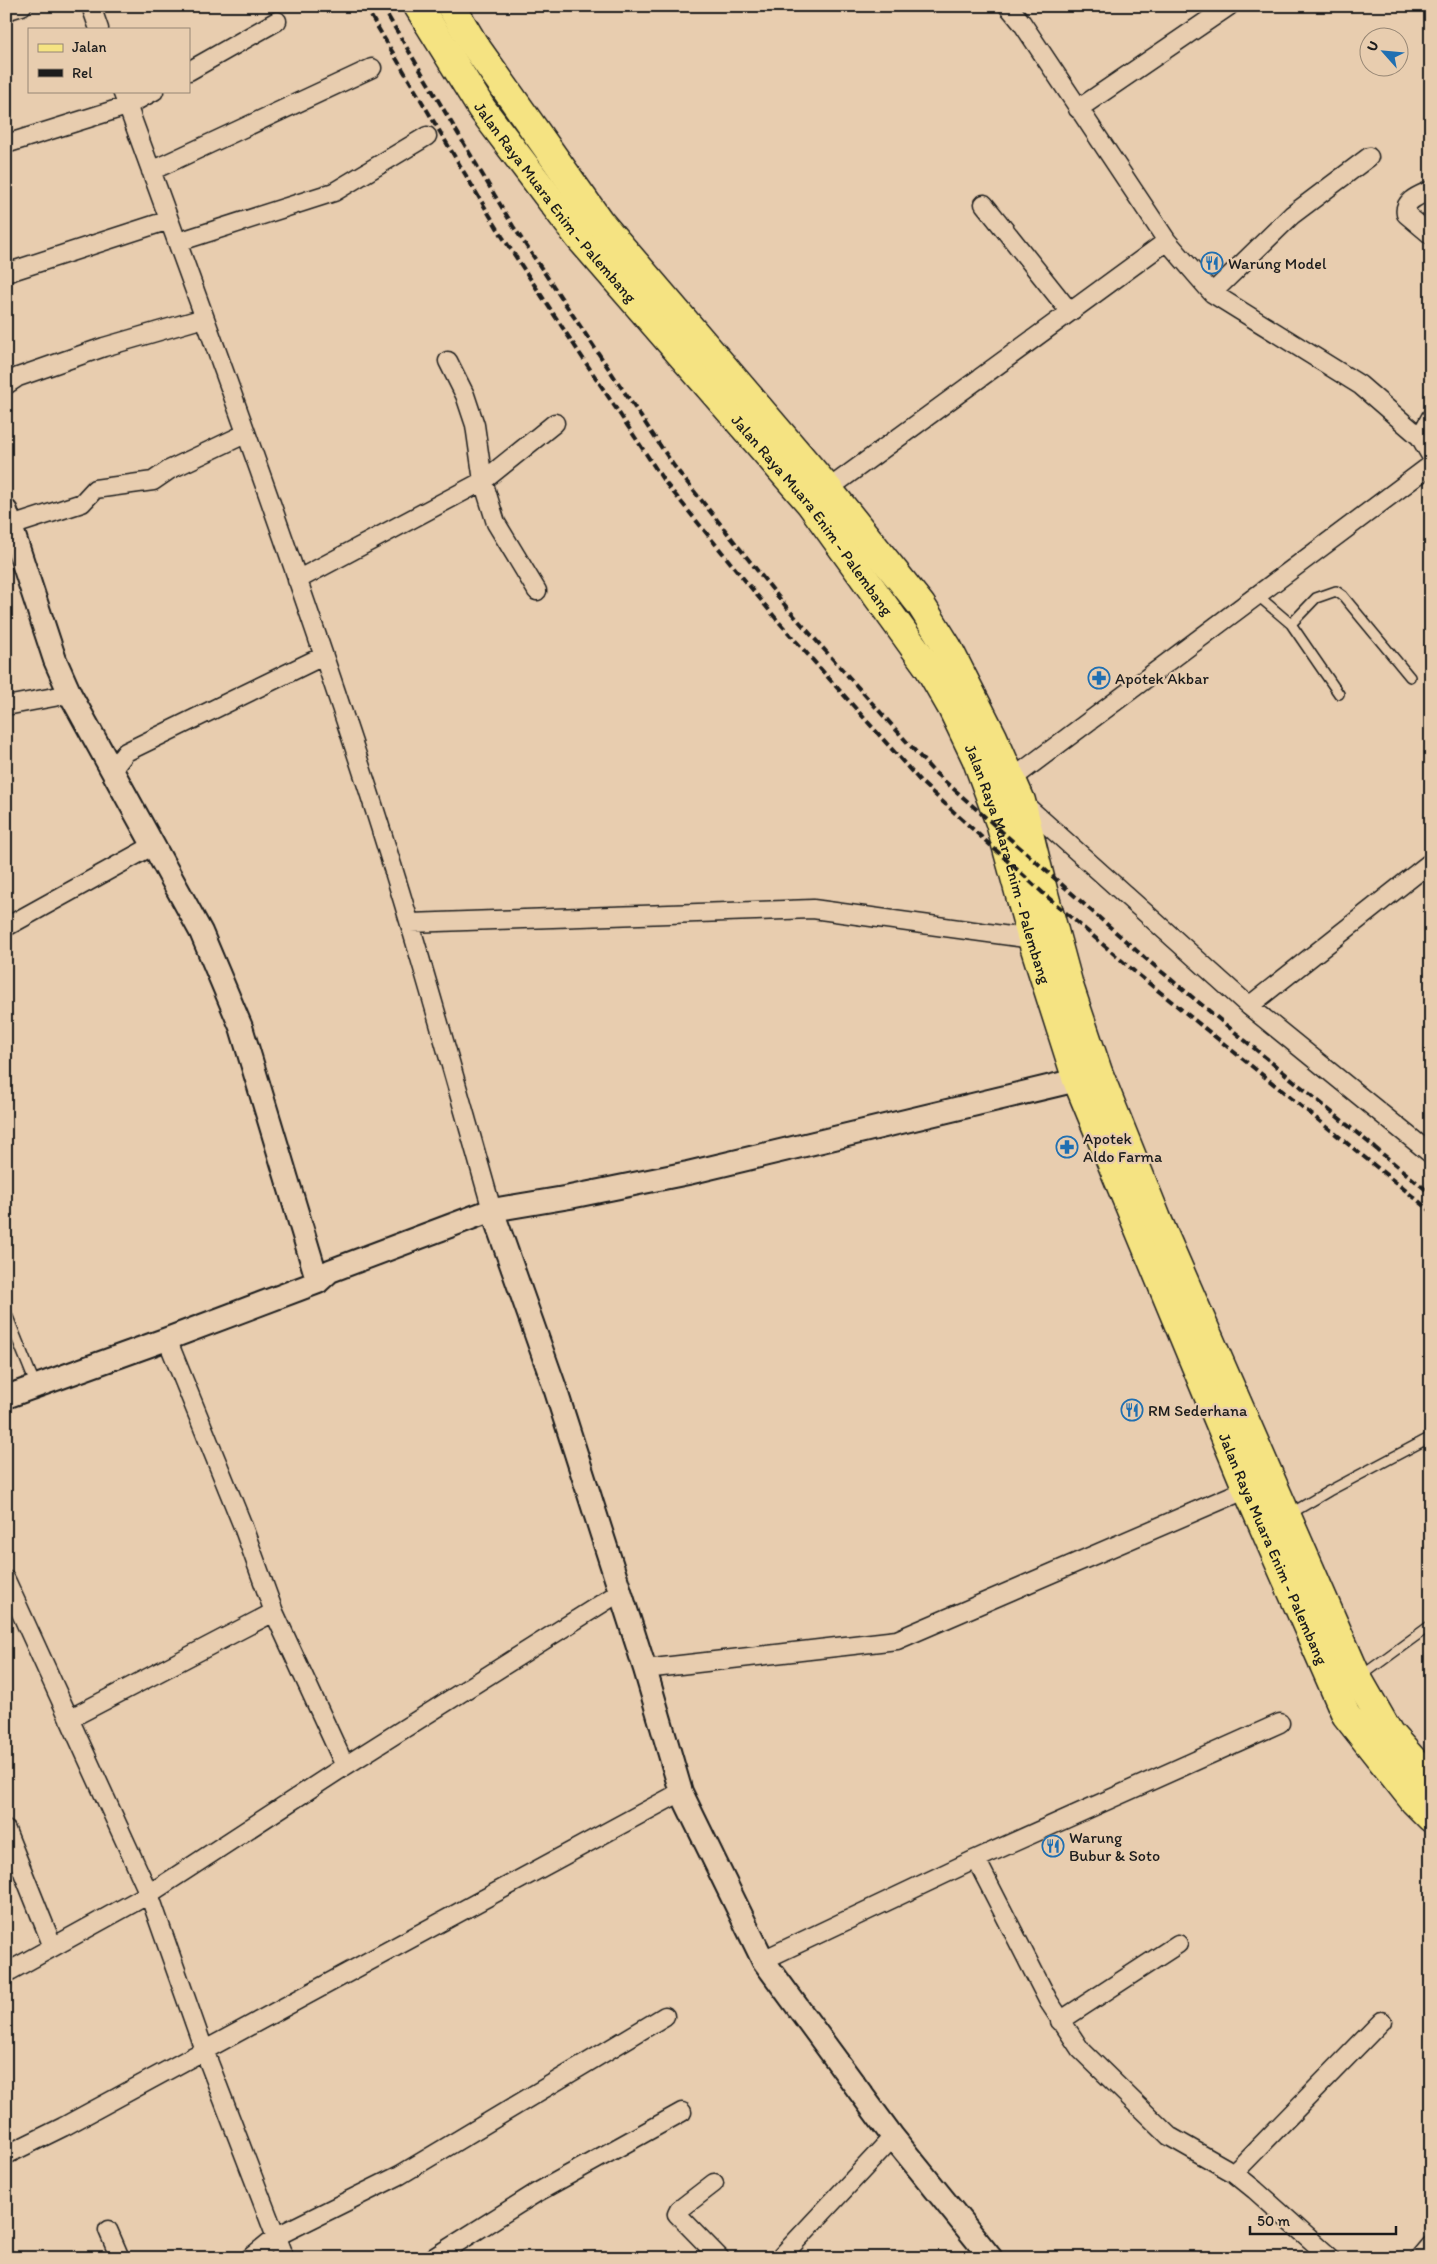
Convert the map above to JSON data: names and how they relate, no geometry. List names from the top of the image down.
{
  "streets": {
    "main road": ["Jalan Raya Muara Enim - Palembang"]
  },
  "places": {
    "restaurant": ["Warung Model", "RM Sederhana", "Warung Bubur & Soto"],
    "pharmacy": ["Apotek Akbar", "Apotek Aldo Farma"]
  },
  "legend": ["Jalan", "Rel"],
  "scale_bar": "50 m",
  "north": "top left"
}
